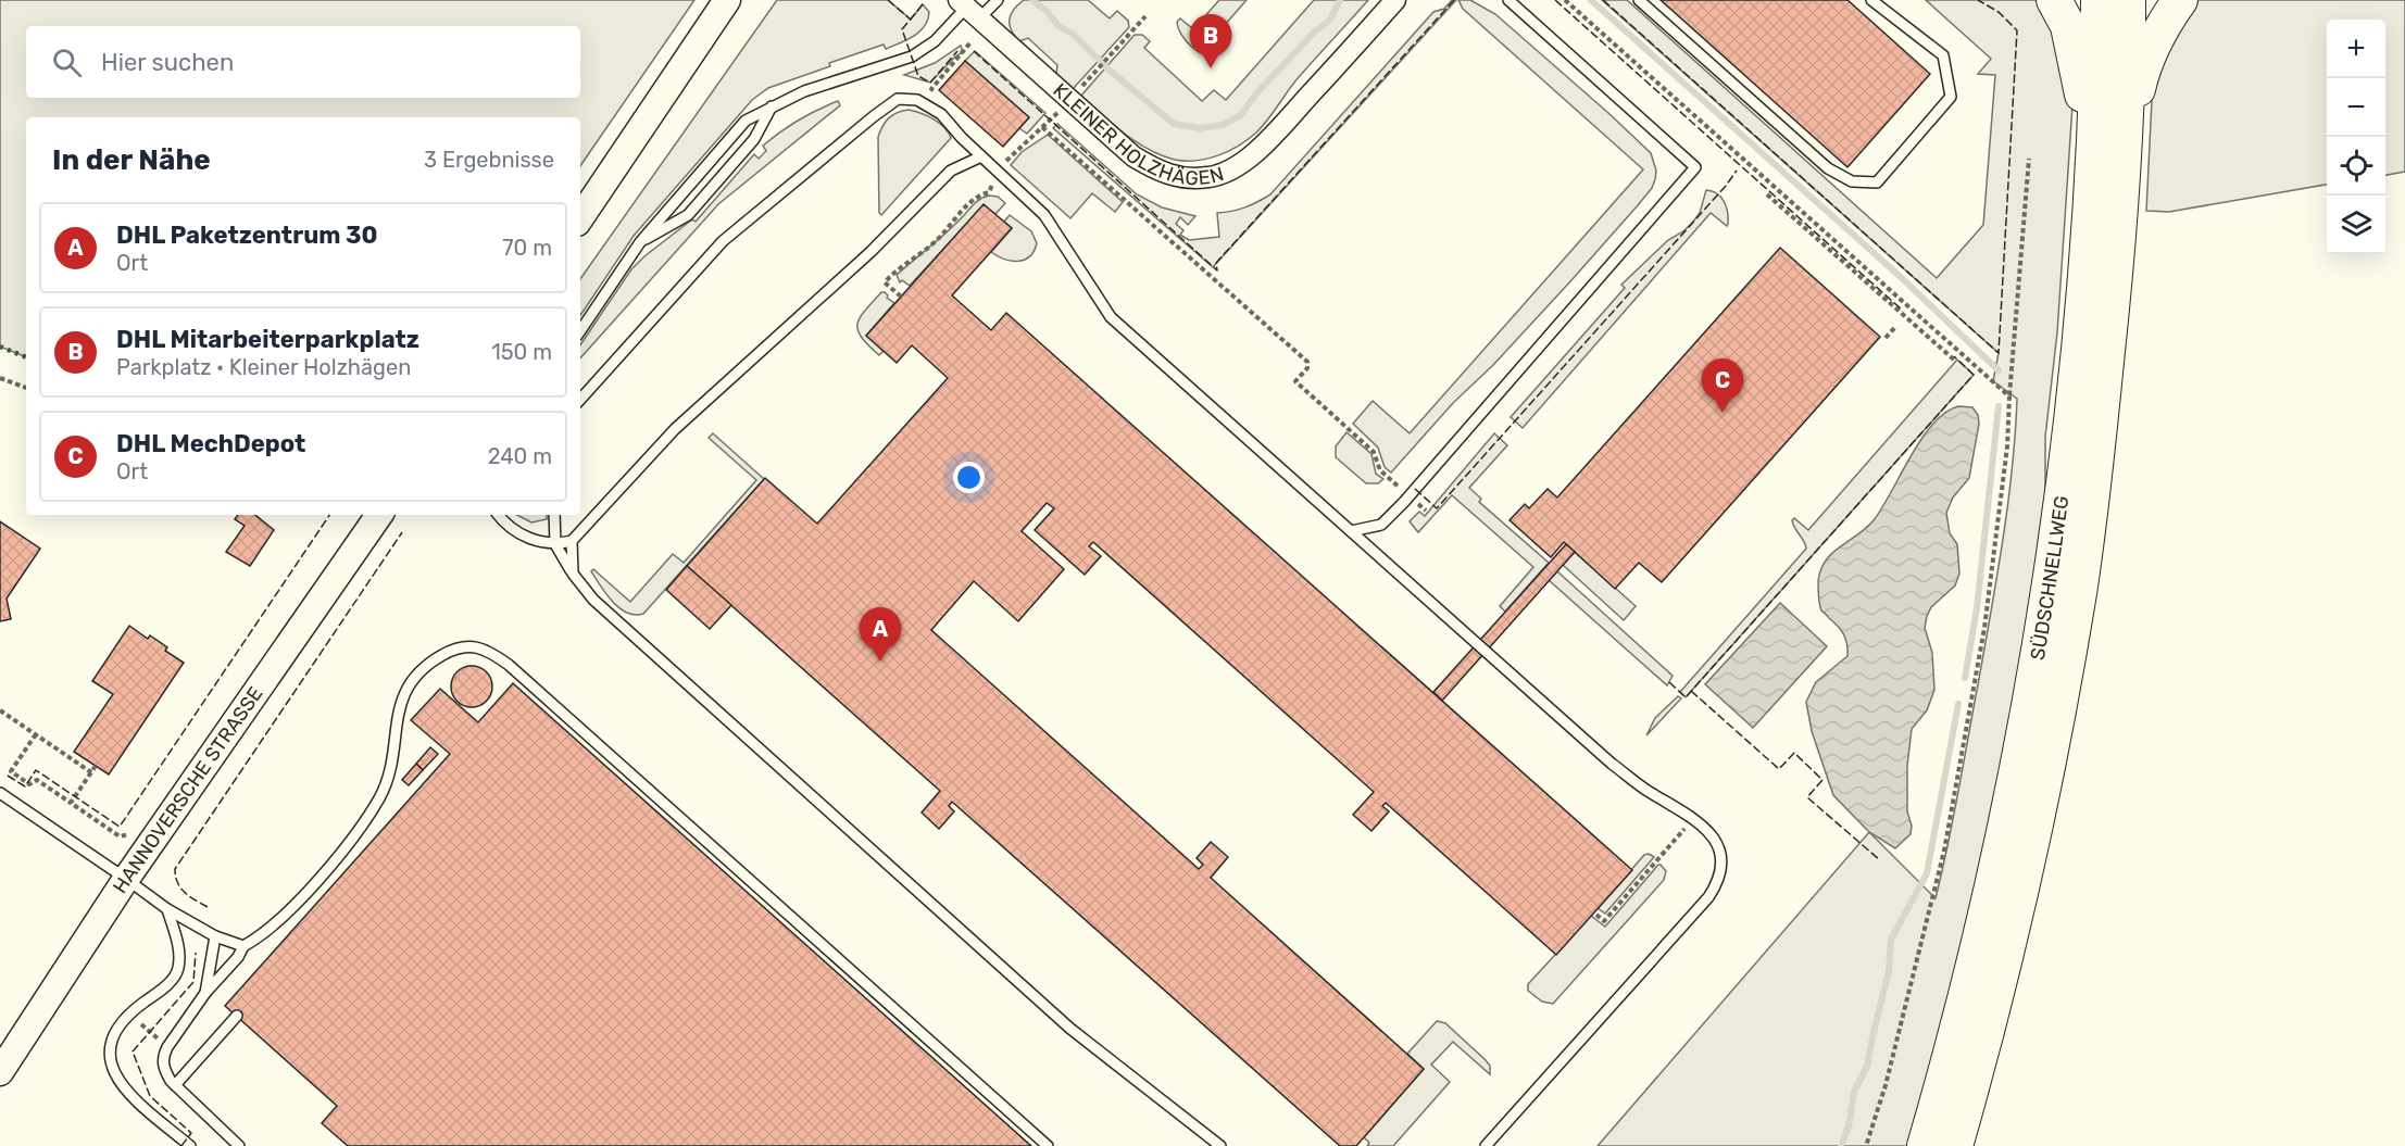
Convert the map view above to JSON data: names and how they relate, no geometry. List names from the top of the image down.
{
  "streets": {
    "highway": ["SÜDSCHNELLWEG"],
    "street": ["KLEINER HOLZHÄGEN", "HANNOVERSCHE STRASSE"]
  },
  "page": {
    "pins": ["B", "C", "A"],
    "map_buttons": ["+", "−"],
    "search": "Hier suchen",
    "heading": ["In der Nähe", "3 Ergebnisse"],
    "list": [
      {
        "mark": "A",
        "name": "DHL Paketzentrum 30",
        "note": "Ort",
        "value": "70 m"
      },
      {
        "mark": "B",
        "name": "DHL Mitarbeiterparkplatz",
        "note": "Parkplatz · Kleiner Holzhägen",
        "value": "150 m"
      },
      {
        "mark": "C",
        "name": "DHL MechDepot",
        "note": "Ort",
        "value": "240 m"
      }
    ]
  }
}
